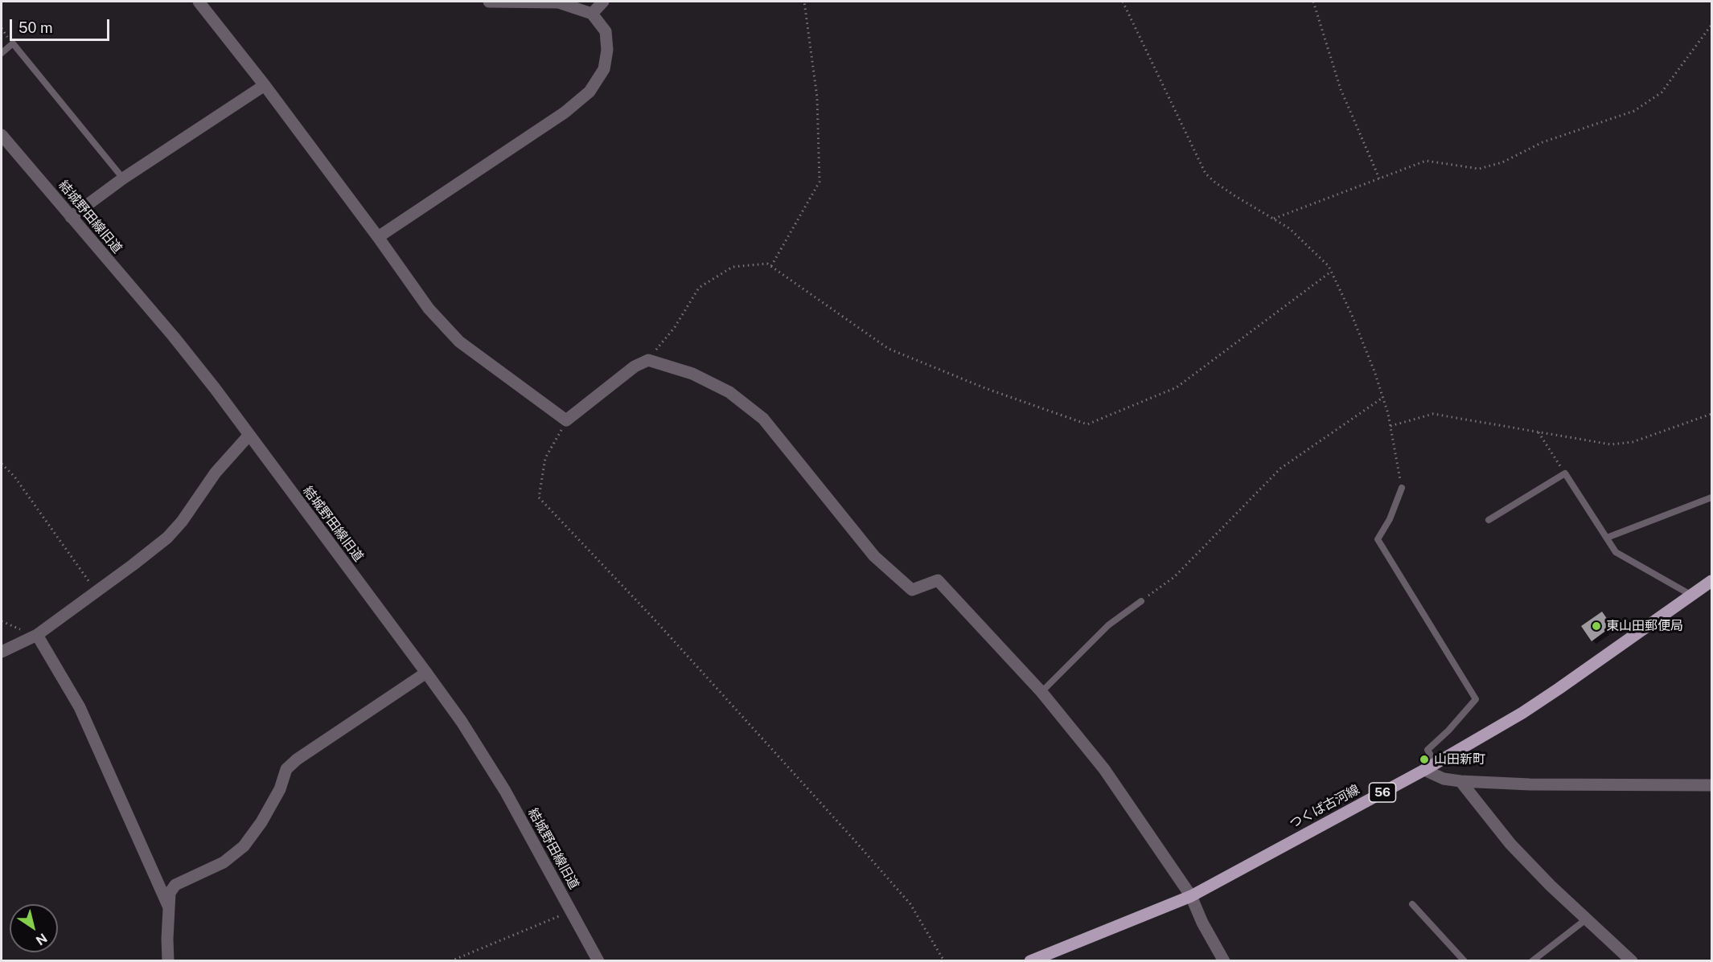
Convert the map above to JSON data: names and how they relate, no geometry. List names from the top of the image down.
{
  "streets": {
    "main road": ["56", "つくば古河線"],
    "street": ["結城野田線旧道"]
  },
  "places": ["東山田郵便局", "山田新町"],
  "scale_bar": "50 m",
  "north": "bottom right"
}
